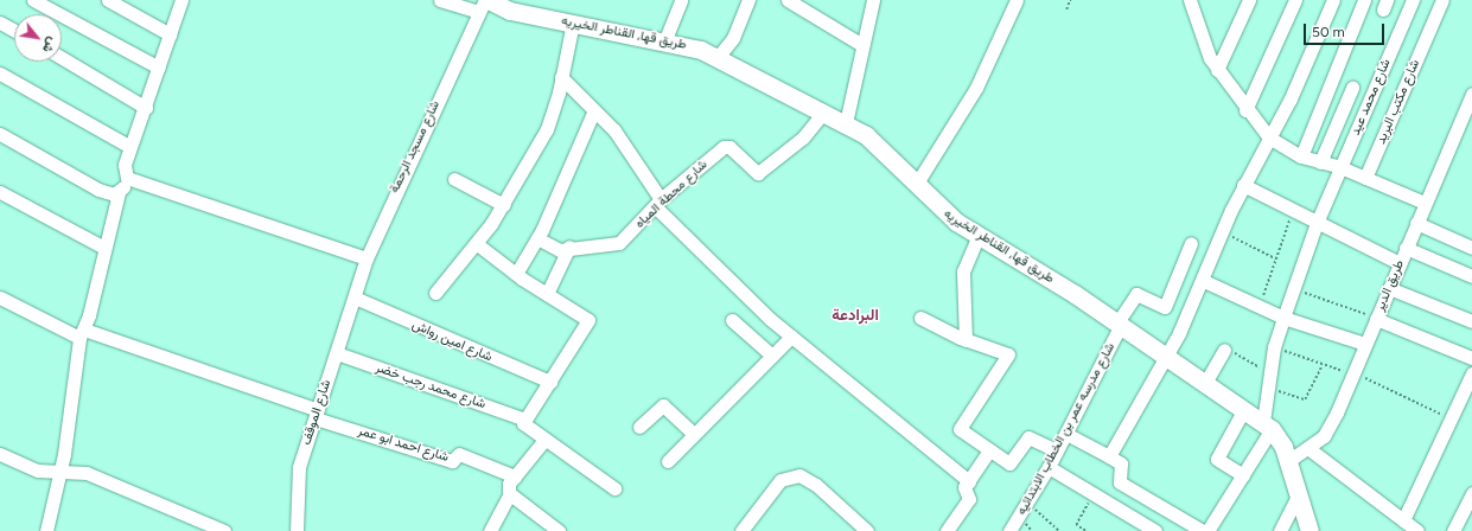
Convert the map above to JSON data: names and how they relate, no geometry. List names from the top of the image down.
{
  "streets": {
    "street": [
      "طريق قها, القناطر الخيريه",
      "شارع محمد عيد",
      "شارع مكتب البريد",
      "شارع مسجد الرحمة",
      "شارع محطة المياه",
      "طريق الدير",
      "شارع امين رواش",
      "شارع محمد رجب خضر",
      "شارع الموقف",
      "شارع مدرسه عمر بن الخطاب الابتدائيه",
      "شارع احمد ابو عمر"
    ]
  },
  "crossings": [
    ["طريق قها, القناطر الخيريه", "شارع محمد عيد"],
    ["طريق قها, القناطر الخيريه", "شارع مسجد الرحمة"],
    ["طريق قها, القناطر الخيريه", "شارع محطة المياه"],
    ["طريق قها, القناطر الخيريه", "طريق الدير"],
    ["طريق قها, القناطر الخيريه", "شارع مدرسه عمر بن الخطاب الابتدائيه"],
    ["شارع مسجد الرحمة", "شارع امين رواش"],
    ["شارع مسجد الرحمة", "شارع الموقف"],
    ["شارع امين رواش", "شارع الموقف"],
    ["شارع محمد رجب خضر", "شارع الموقف"],
    ["شارع الموقف", "شارع احمد ابو عمر"]
  ],
  "districts": ["البرادعة"],
  "scale_bar": "50 m",
  "north": "bottom right"
}
